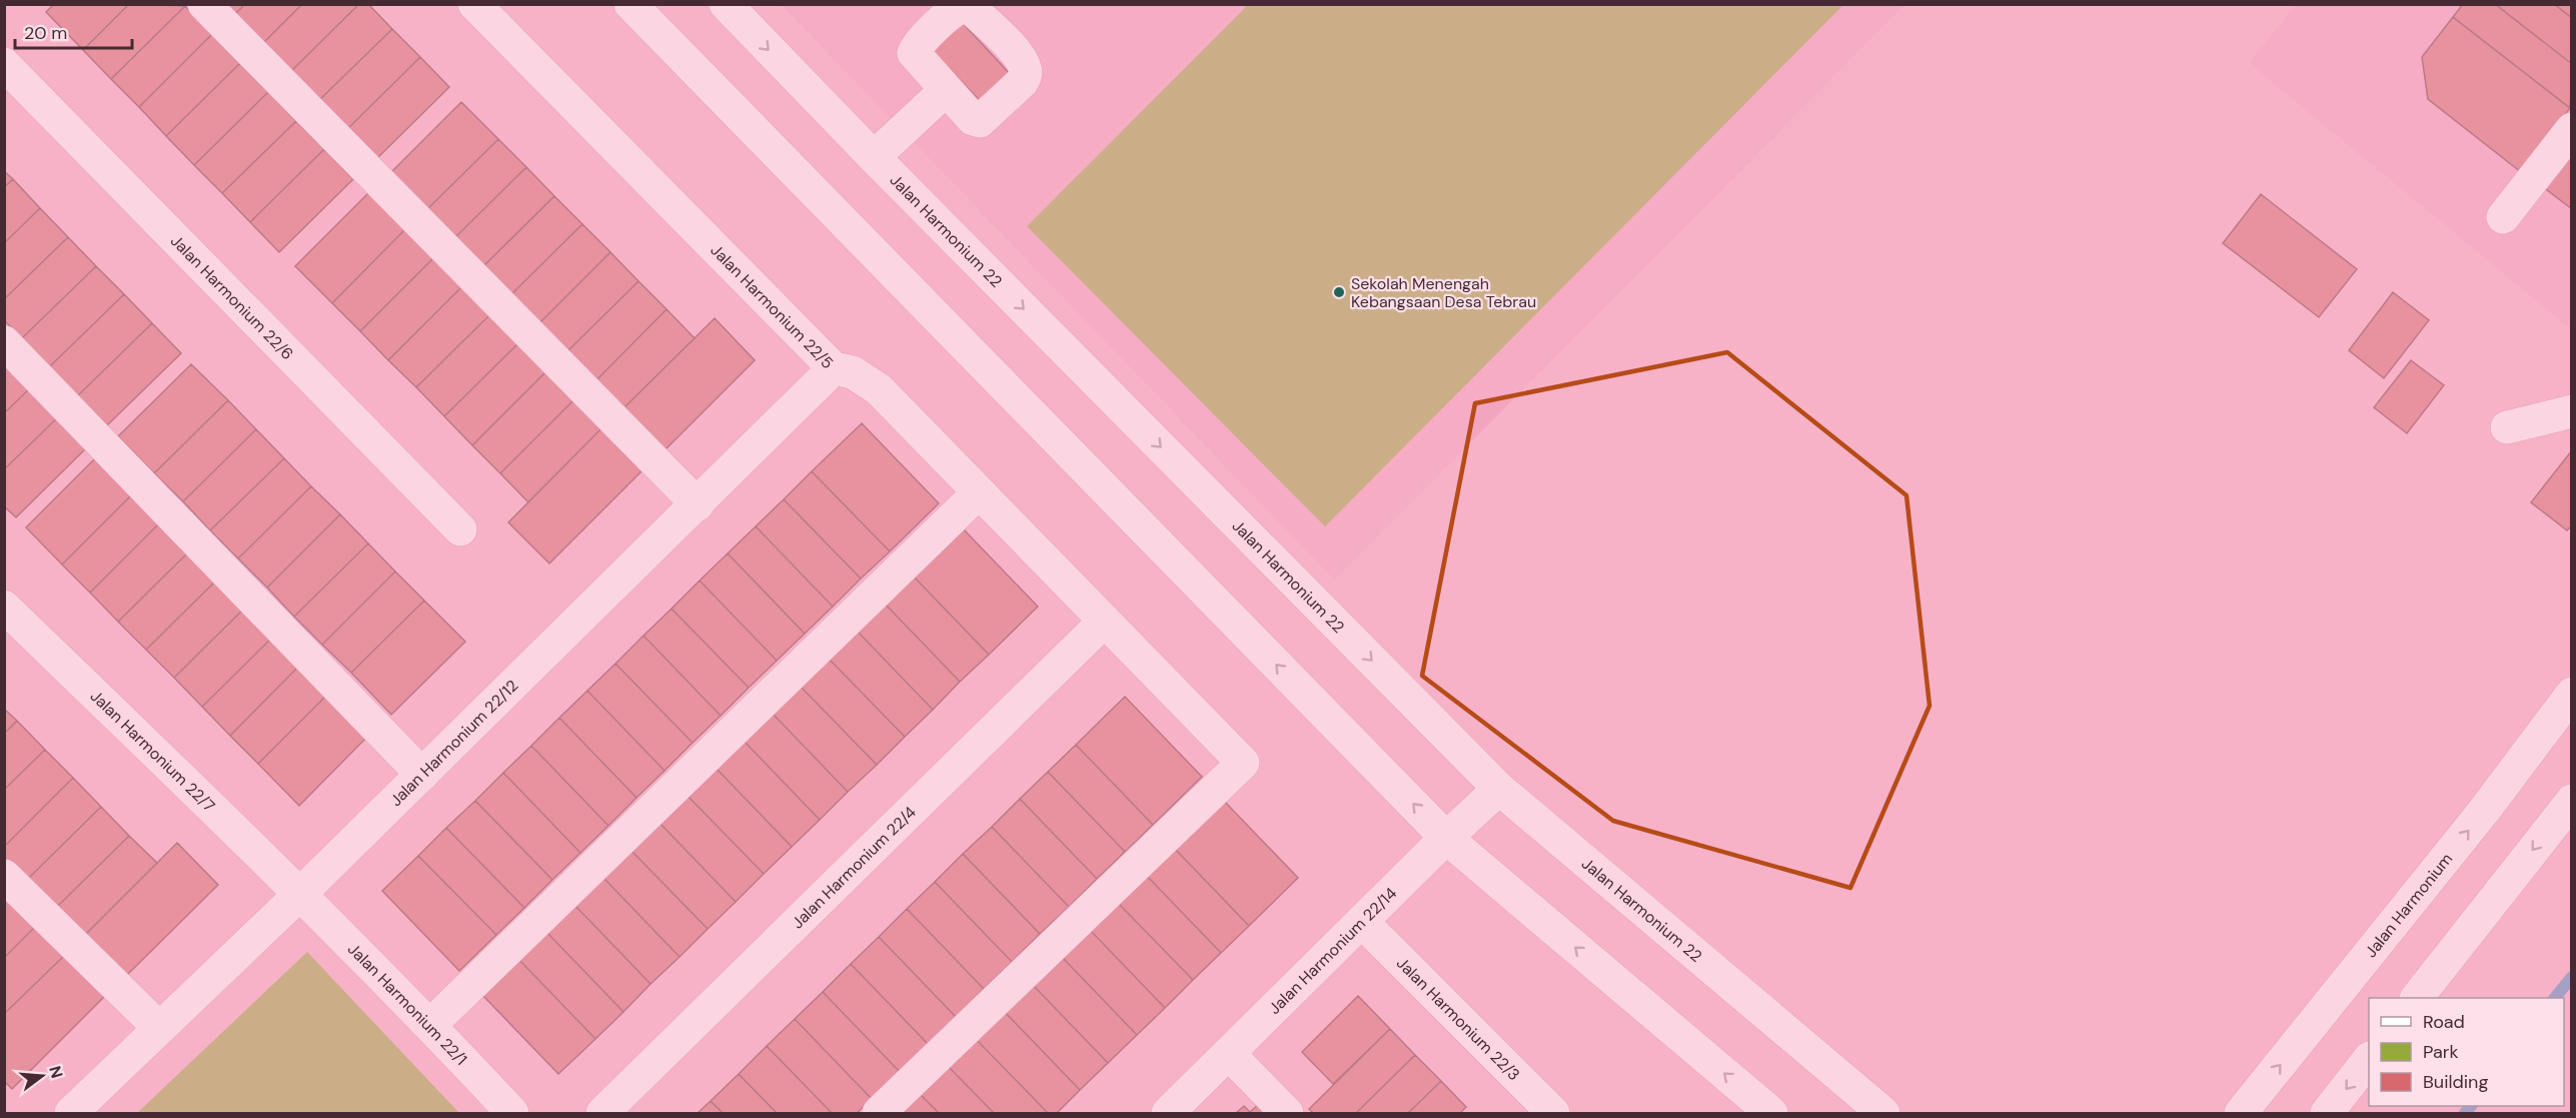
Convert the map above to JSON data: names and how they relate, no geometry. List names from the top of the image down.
{
  "streets": {
    "street": [
      "Jalan Harmonium 22",
      "Jalan Harmonium 22/6",
      "Jalan Harmonium 22/5",
      "Jalan Harmonium 22/12",
      "Jalan Harmonium 22/7",
      "Jalan Harmonium 22/4",
      "Jalan Harmonium",
      "Jalan Harmonium 22/14",
      "Jalan Harmonium 22/1",
      "Jalan Harmonium 22/3"
    ]
  },
  "crossings": [
    ["Jalan Harmonium 22", "Jalan Harmonium 22/14"],
    ["Jalan Harmonium 22/5", "Jalan Harmonium 22/12"],
    ["Jalan Harmonium 22/5", "Jalan Harmonium 22/4"],
    ["Jalan Harmonium 22/12", "Jalan Harmonium 22/7"],
    ["Jalan Harmonium 22/12", "Jalan Harmonium 22/1"],
    ["Jalan Harmonium 22/7", "Jalan Harmonium 22/1"],
    ["Jalan Harmonium 22/14", "Jalan Harmonium 22/3"]
  ],
  "places": ["Sekolah Menengah Kebangsaan Desa Tebrau"],
  "legend": ["Road", "Park", "Building"],
  "scale_bar": "20 m",
  "north": "right"
}
